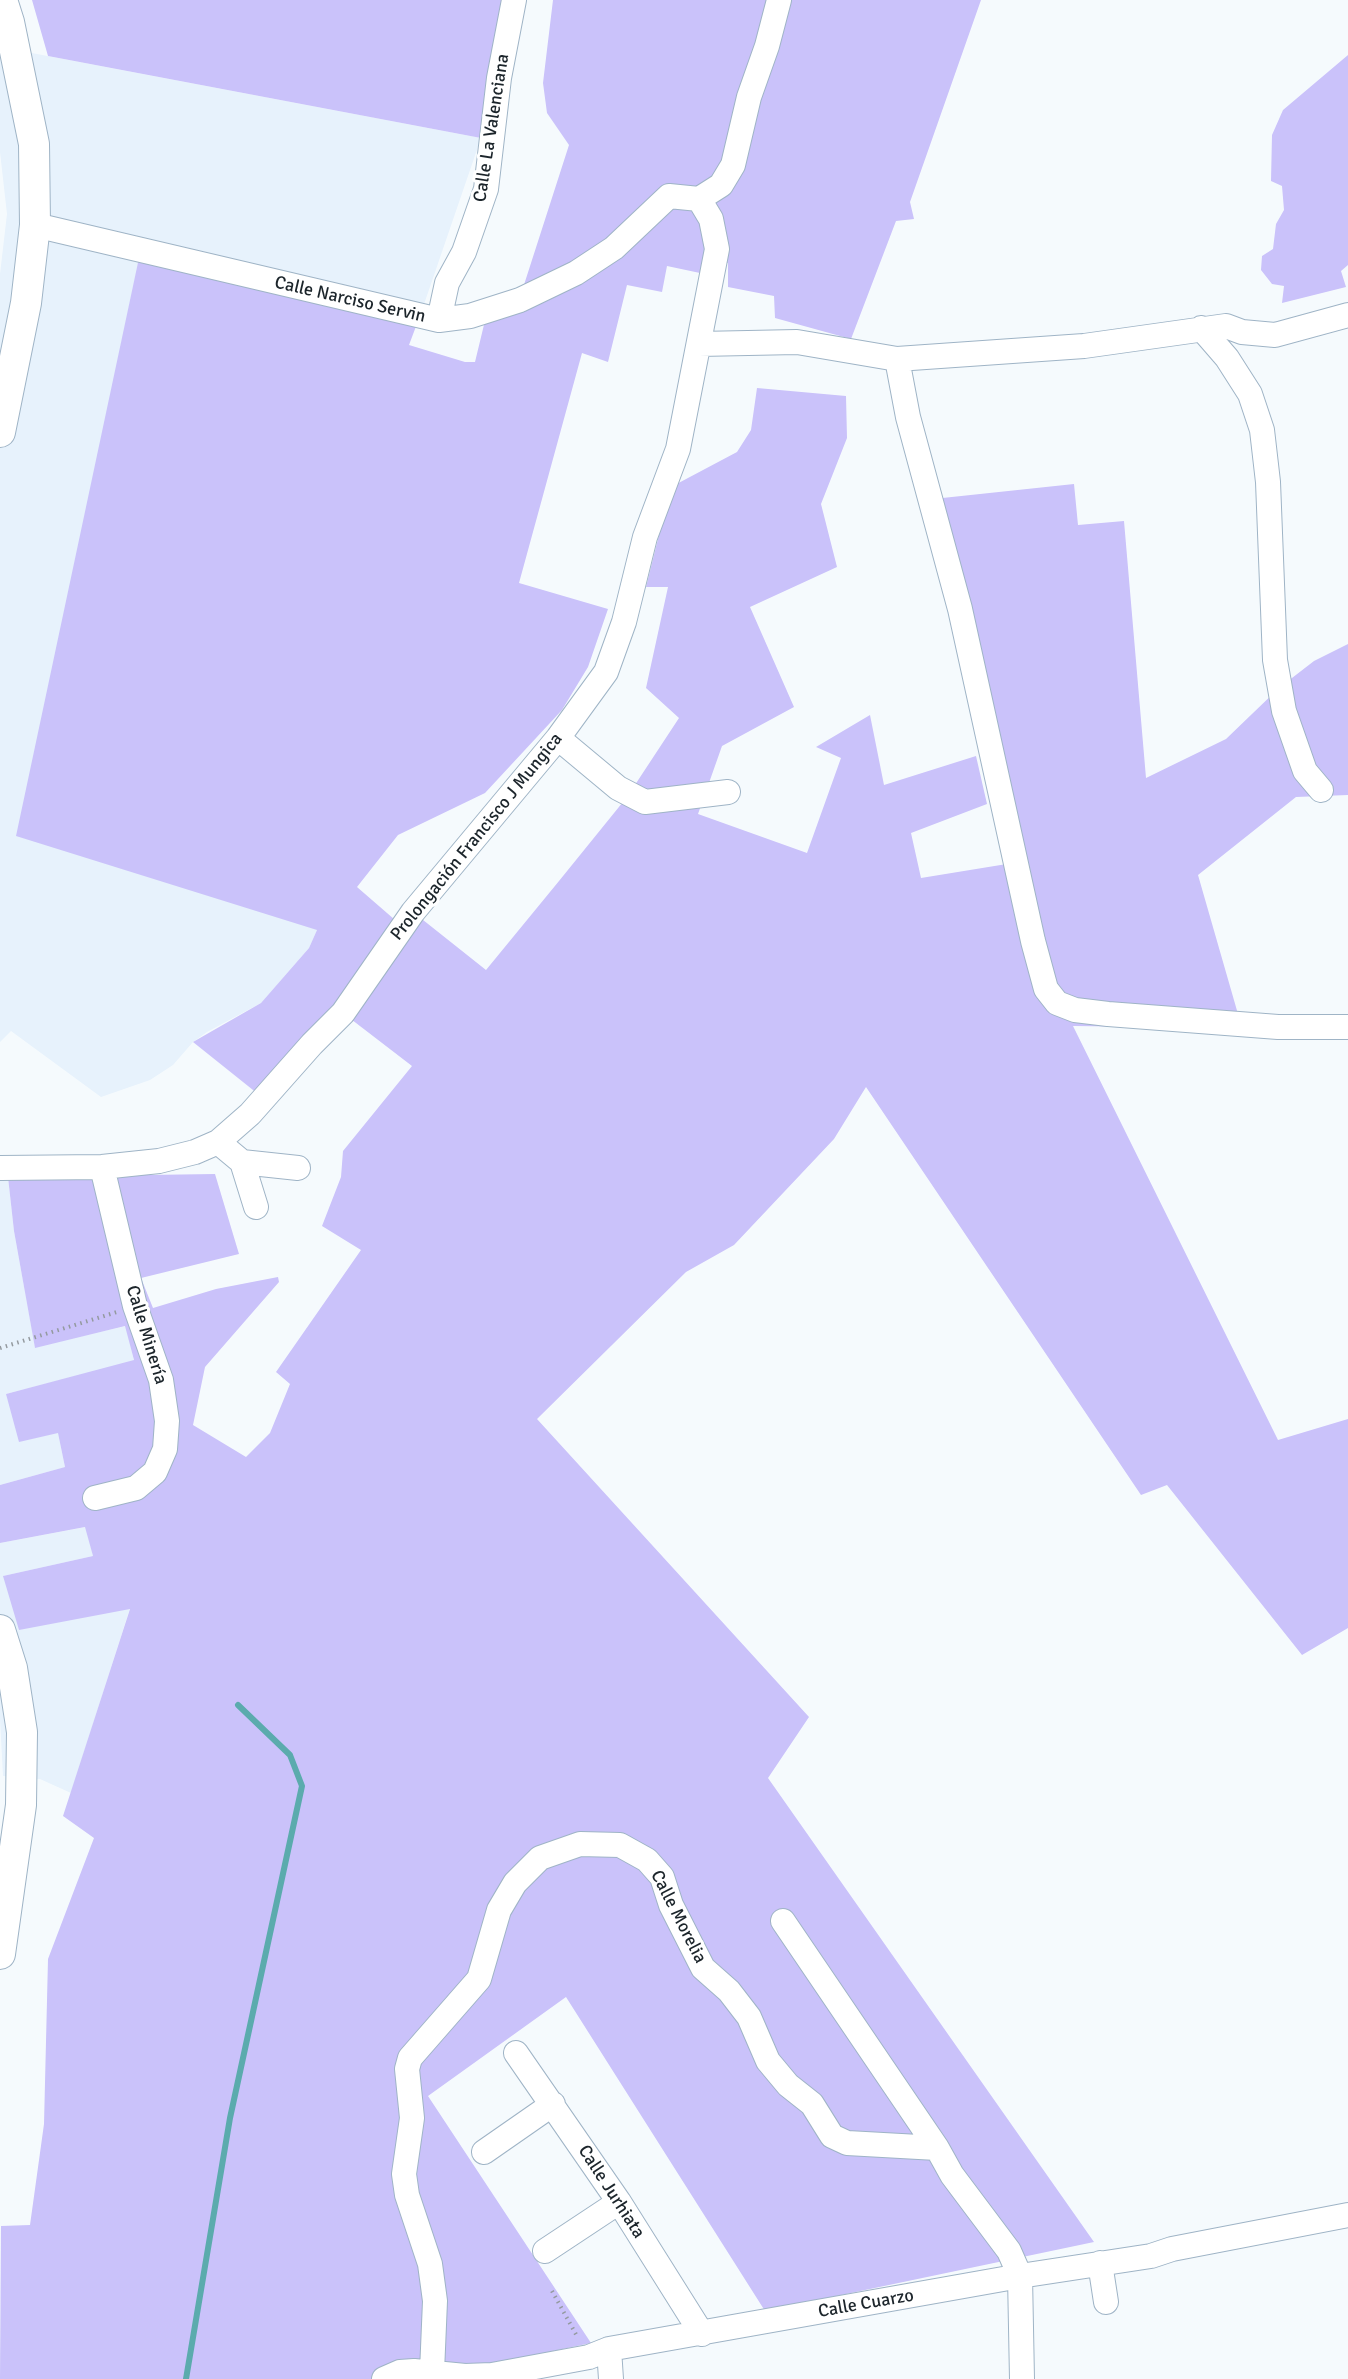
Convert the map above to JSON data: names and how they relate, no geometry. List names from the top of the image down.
{
  "streets": {
    "street": [
      "Calle La Valenciana",
      "Calle Narciso Servin",
      "Prolongación Francisco J Mungica",
      "Calle Minería",
      "Calle Morelia",
      "Calle Jurhiata",
      "Calle Cuarzo"
    ]
  },
  "crossings": [
    ["Calle La Valenciana", "Calle Narciso Servin"],
    ["Prolongación Francisco J Mungica", "Calle Minería"],
    ["Calle Morelia", "Calle Cuarzo"],
    ["Calle Jurhiata", "Calle Cuarzo"]
  ]
}
